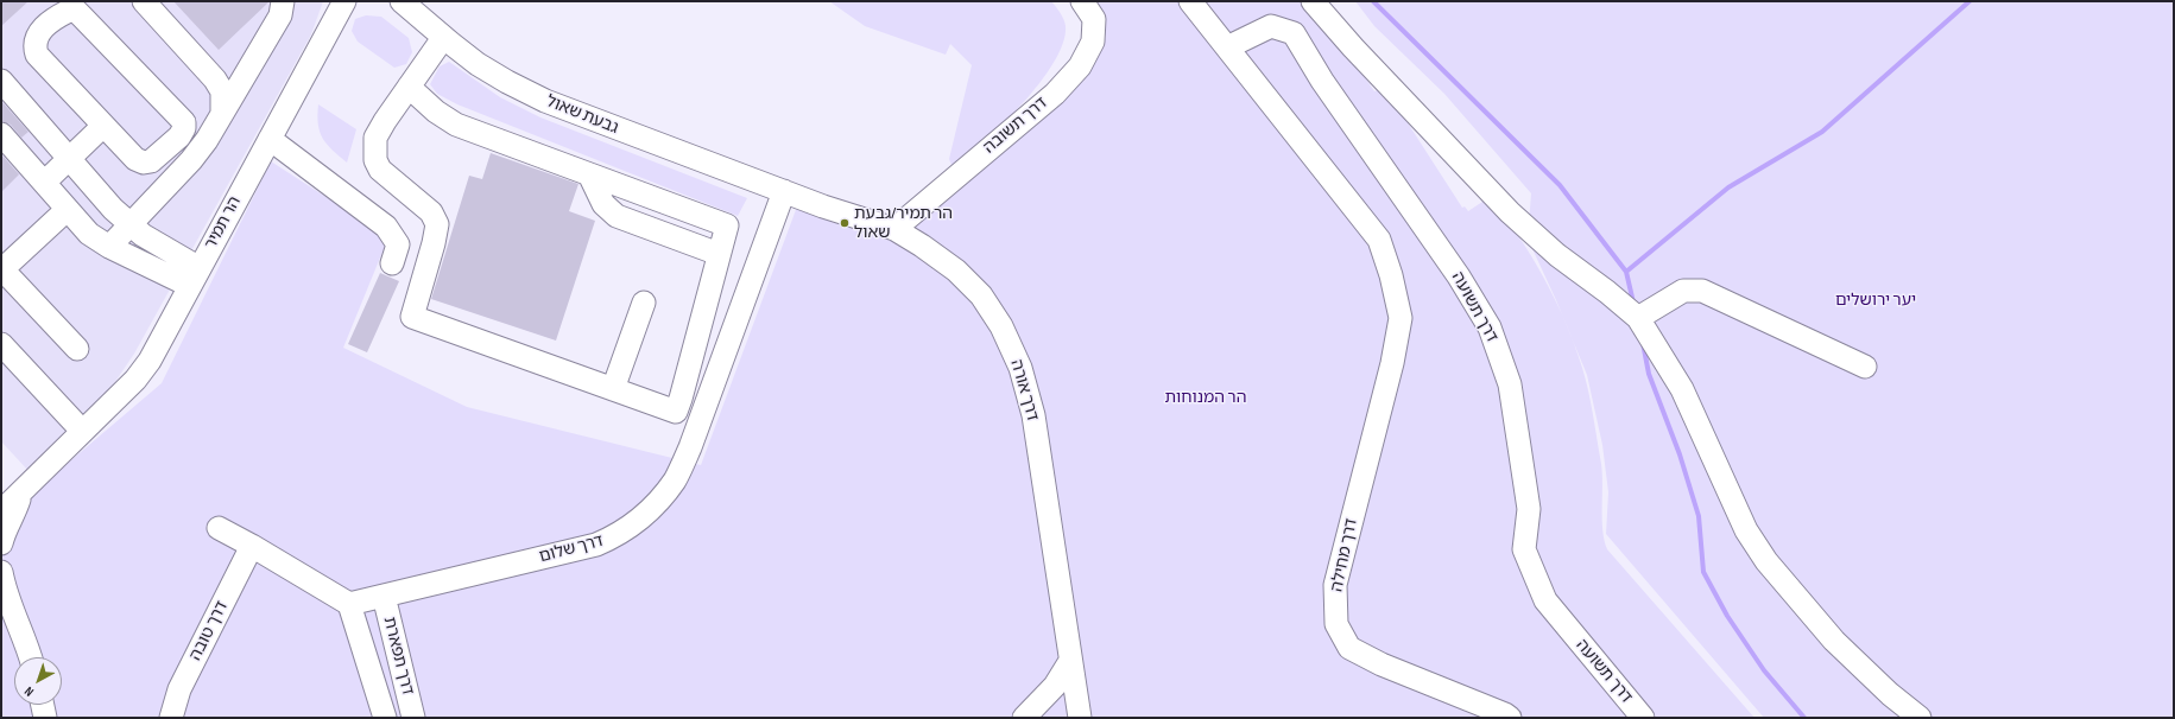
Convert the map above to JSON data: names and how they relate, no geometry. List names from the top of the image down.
{
  "streets": {
    "street": [
      "גבעת שאול",
      "דרך תשובה",
      "הר תמיר",
      "דרך תשועה",
      "דרך אורה",
      "דרך שלום",
      "דרך מחילה",
      "דרך טובה",
      "דרך תפארת"
    ]
  },
  "crossings": [
    ["גבעת שאול", "דרך אורה"],
    ["גבעת שאול", "דרך שלום"],
    ["דרך תשובה", "דרך אורה"],
    ["דרך תשועה", "דרך מחילה"],
    ["דרך אורה", "דרך שלום"],
    ["דרך שלום", "דרך תפארת"]
  ],
  "parks": ["יער ירושלים", "הר המנוחות"],
  "places": ["הר תמיר/גבעת שאול"],
  "north": "bottom left"
}
